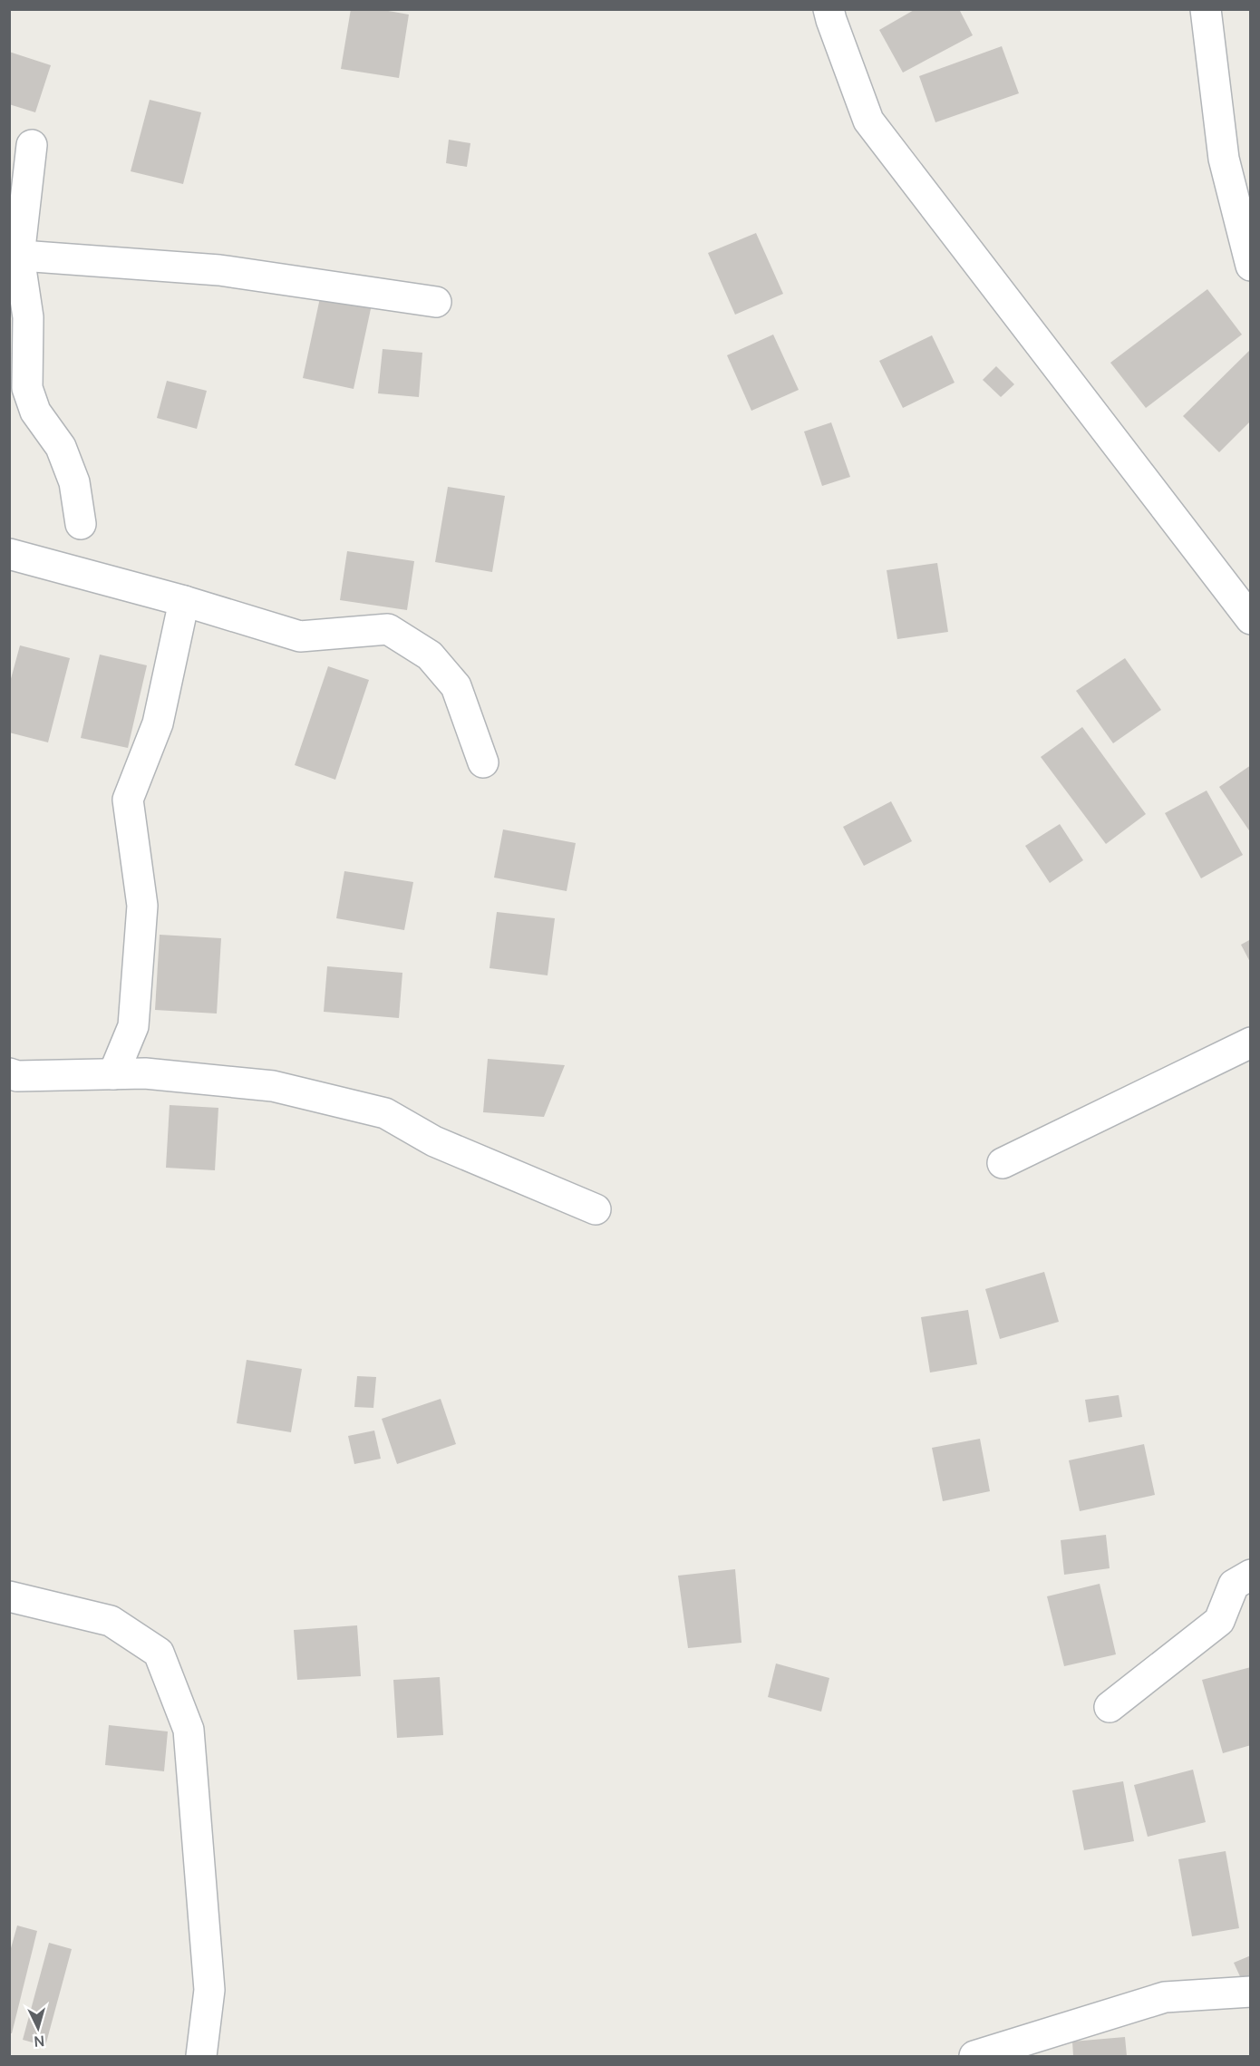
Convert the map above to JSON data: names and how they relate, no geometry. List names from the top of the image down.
{
  "north": "bottom"
}
